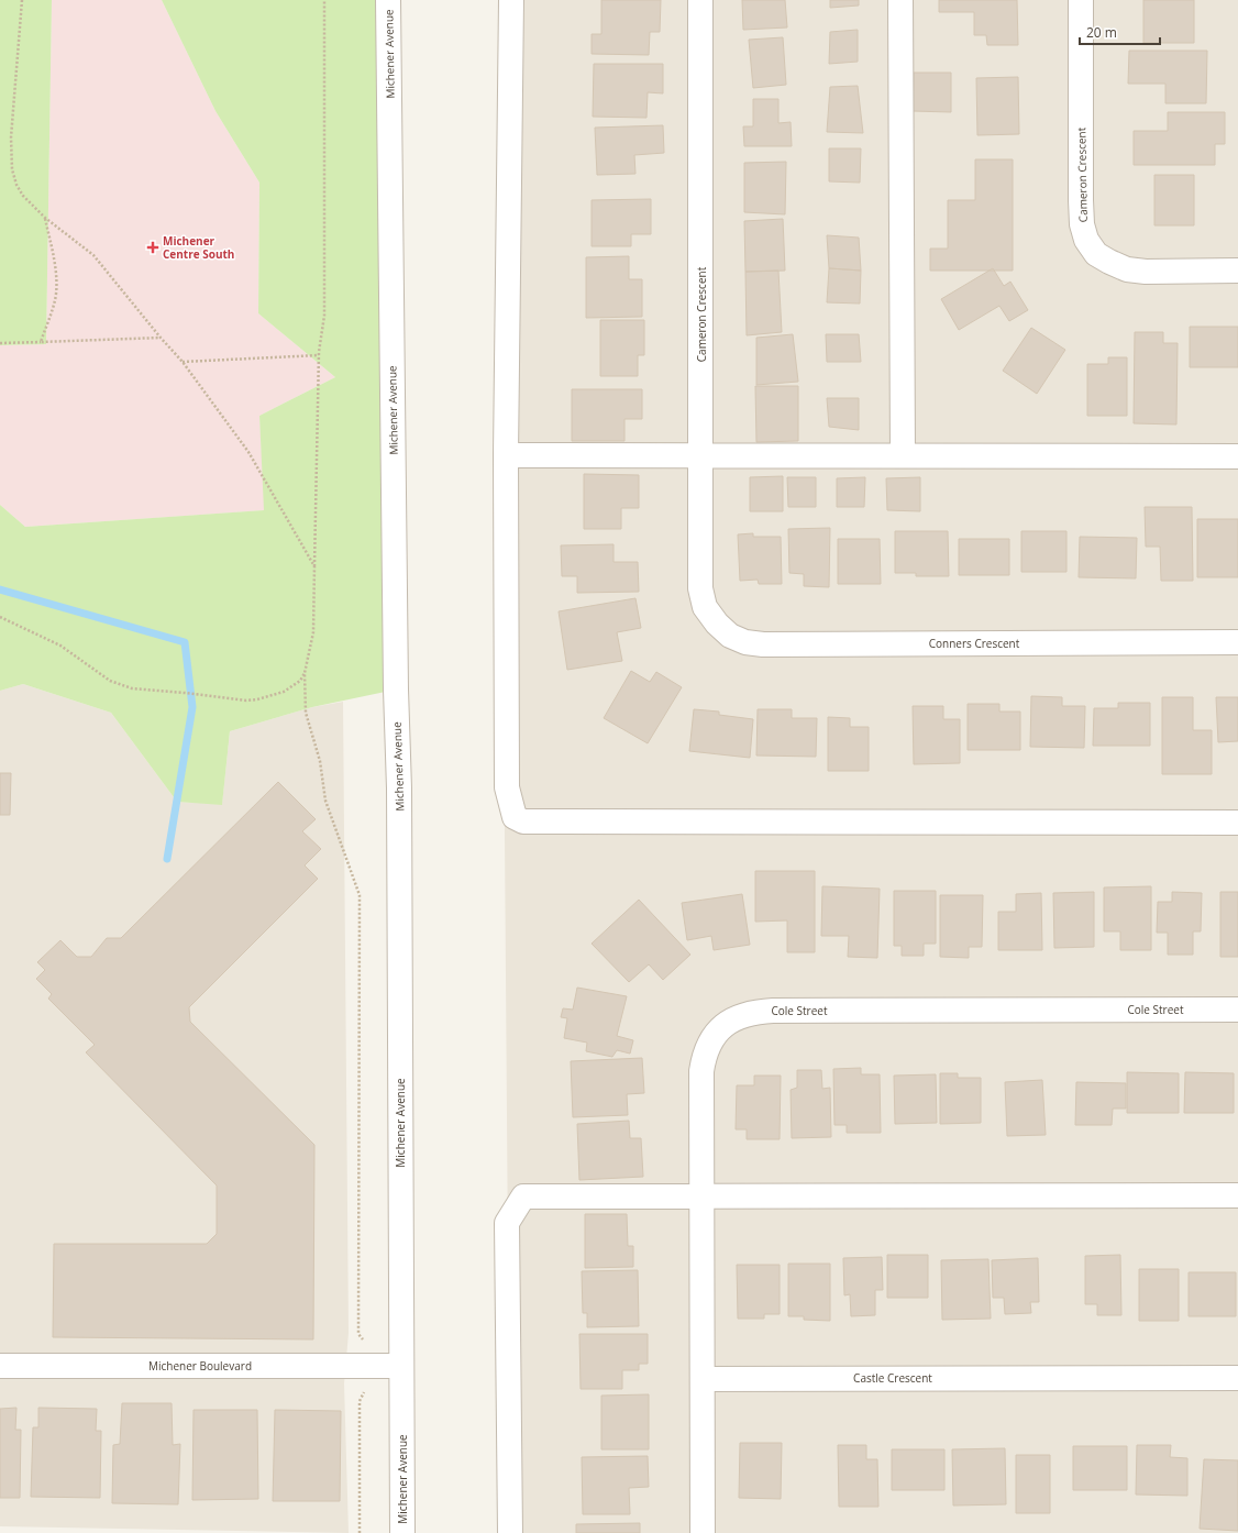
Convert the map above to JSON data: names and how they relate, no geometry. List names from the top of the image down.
{
  "streets": {
    "street": [
      "Michener Avenue",
      "Cameron Crescent",
      "Conners Crescent",
      "Cole Street",
      "Michener Boulevard",
      "Castle Crescent"
    ]
  },
  "crossings": [
    ["Michener Avenue", "Michener Boulevard"],
    ["Cameron Crescent", "Conners Crescent"],
    ["Cole Street", "Castle Crescent"]
  ],
  "places": {
    "health": ["Michener Centre South"]
  },
  "scale_bar": "20 m"
}
